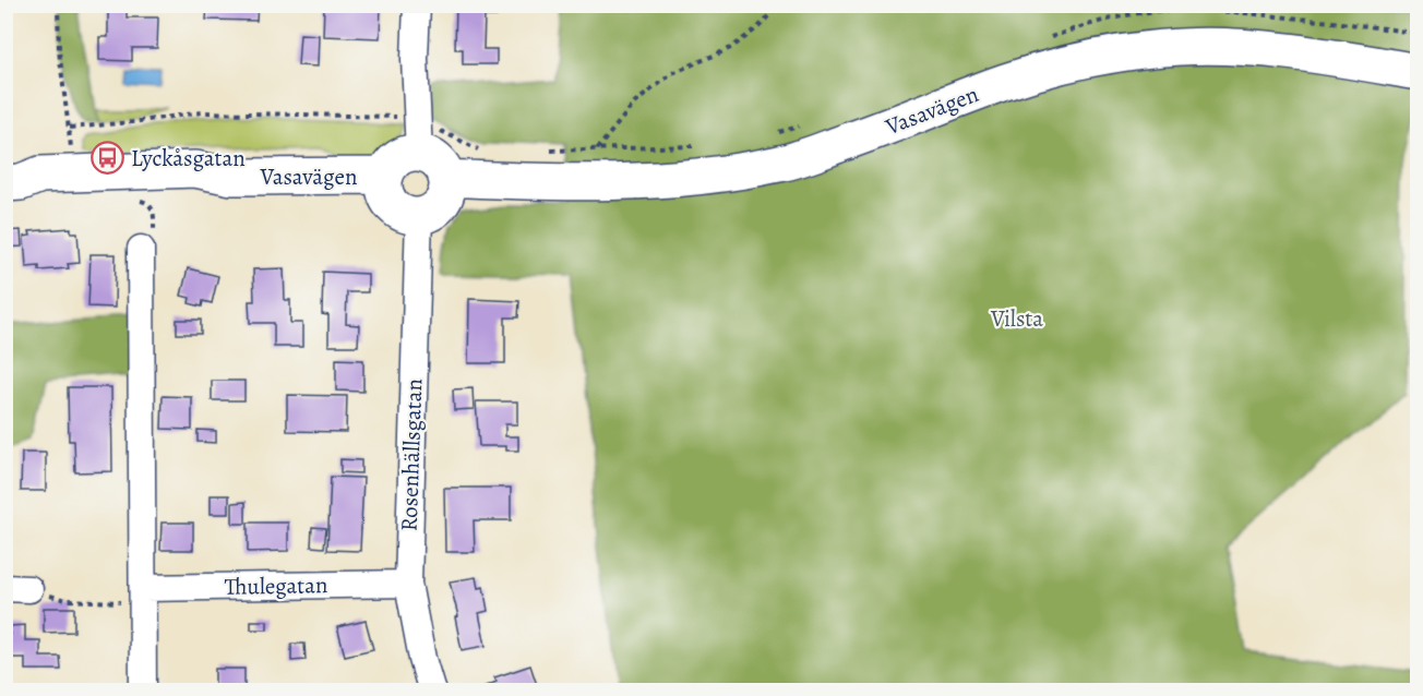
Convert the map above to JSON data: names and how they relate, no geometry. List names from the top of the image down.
{
  "streets": {
    "street": ["Vasavägen", "Rosenhällsgatan", "Thulegatan"]
  },
  "crossings": [
    ["Vasavägen", "Rosenhällsgatan"],
    ["Rosenhällsgatan", "Thulegatan"]
  ],
  "parks": ["Vilsta"],
  "places": {
    "bus stop": ["Lyckåsgatan"]
  }
}
